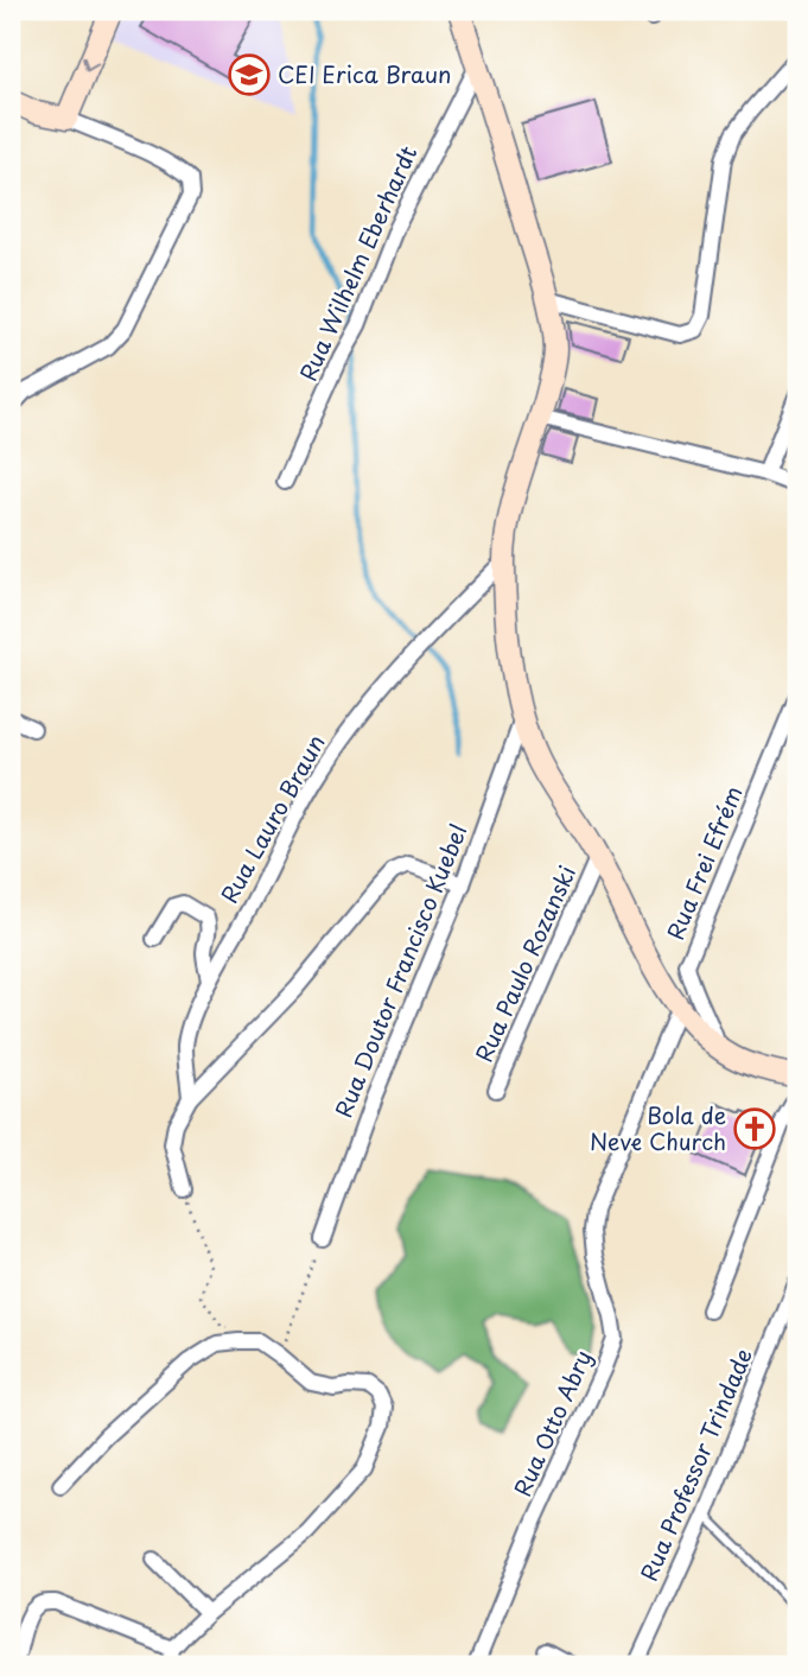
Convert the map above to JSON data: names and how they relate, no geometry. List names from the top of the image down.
{
  "streets": {
    "street": [
      "Rua Wilhelm Eberhardt",
      "Rua Lauro Braun",
      "Rua Frei Efrém",
      "Rua Paulo Rozanski",
      "Rua Doutor Francisco Kuebel",
      "Rua Otto Abry",
      "Rua Professor Trindade"
    ]
  },
  "places": {
    "school or university": ["CEI Erica Braun"],
    "church": ["Bola de Neve Church"]
  }
}
